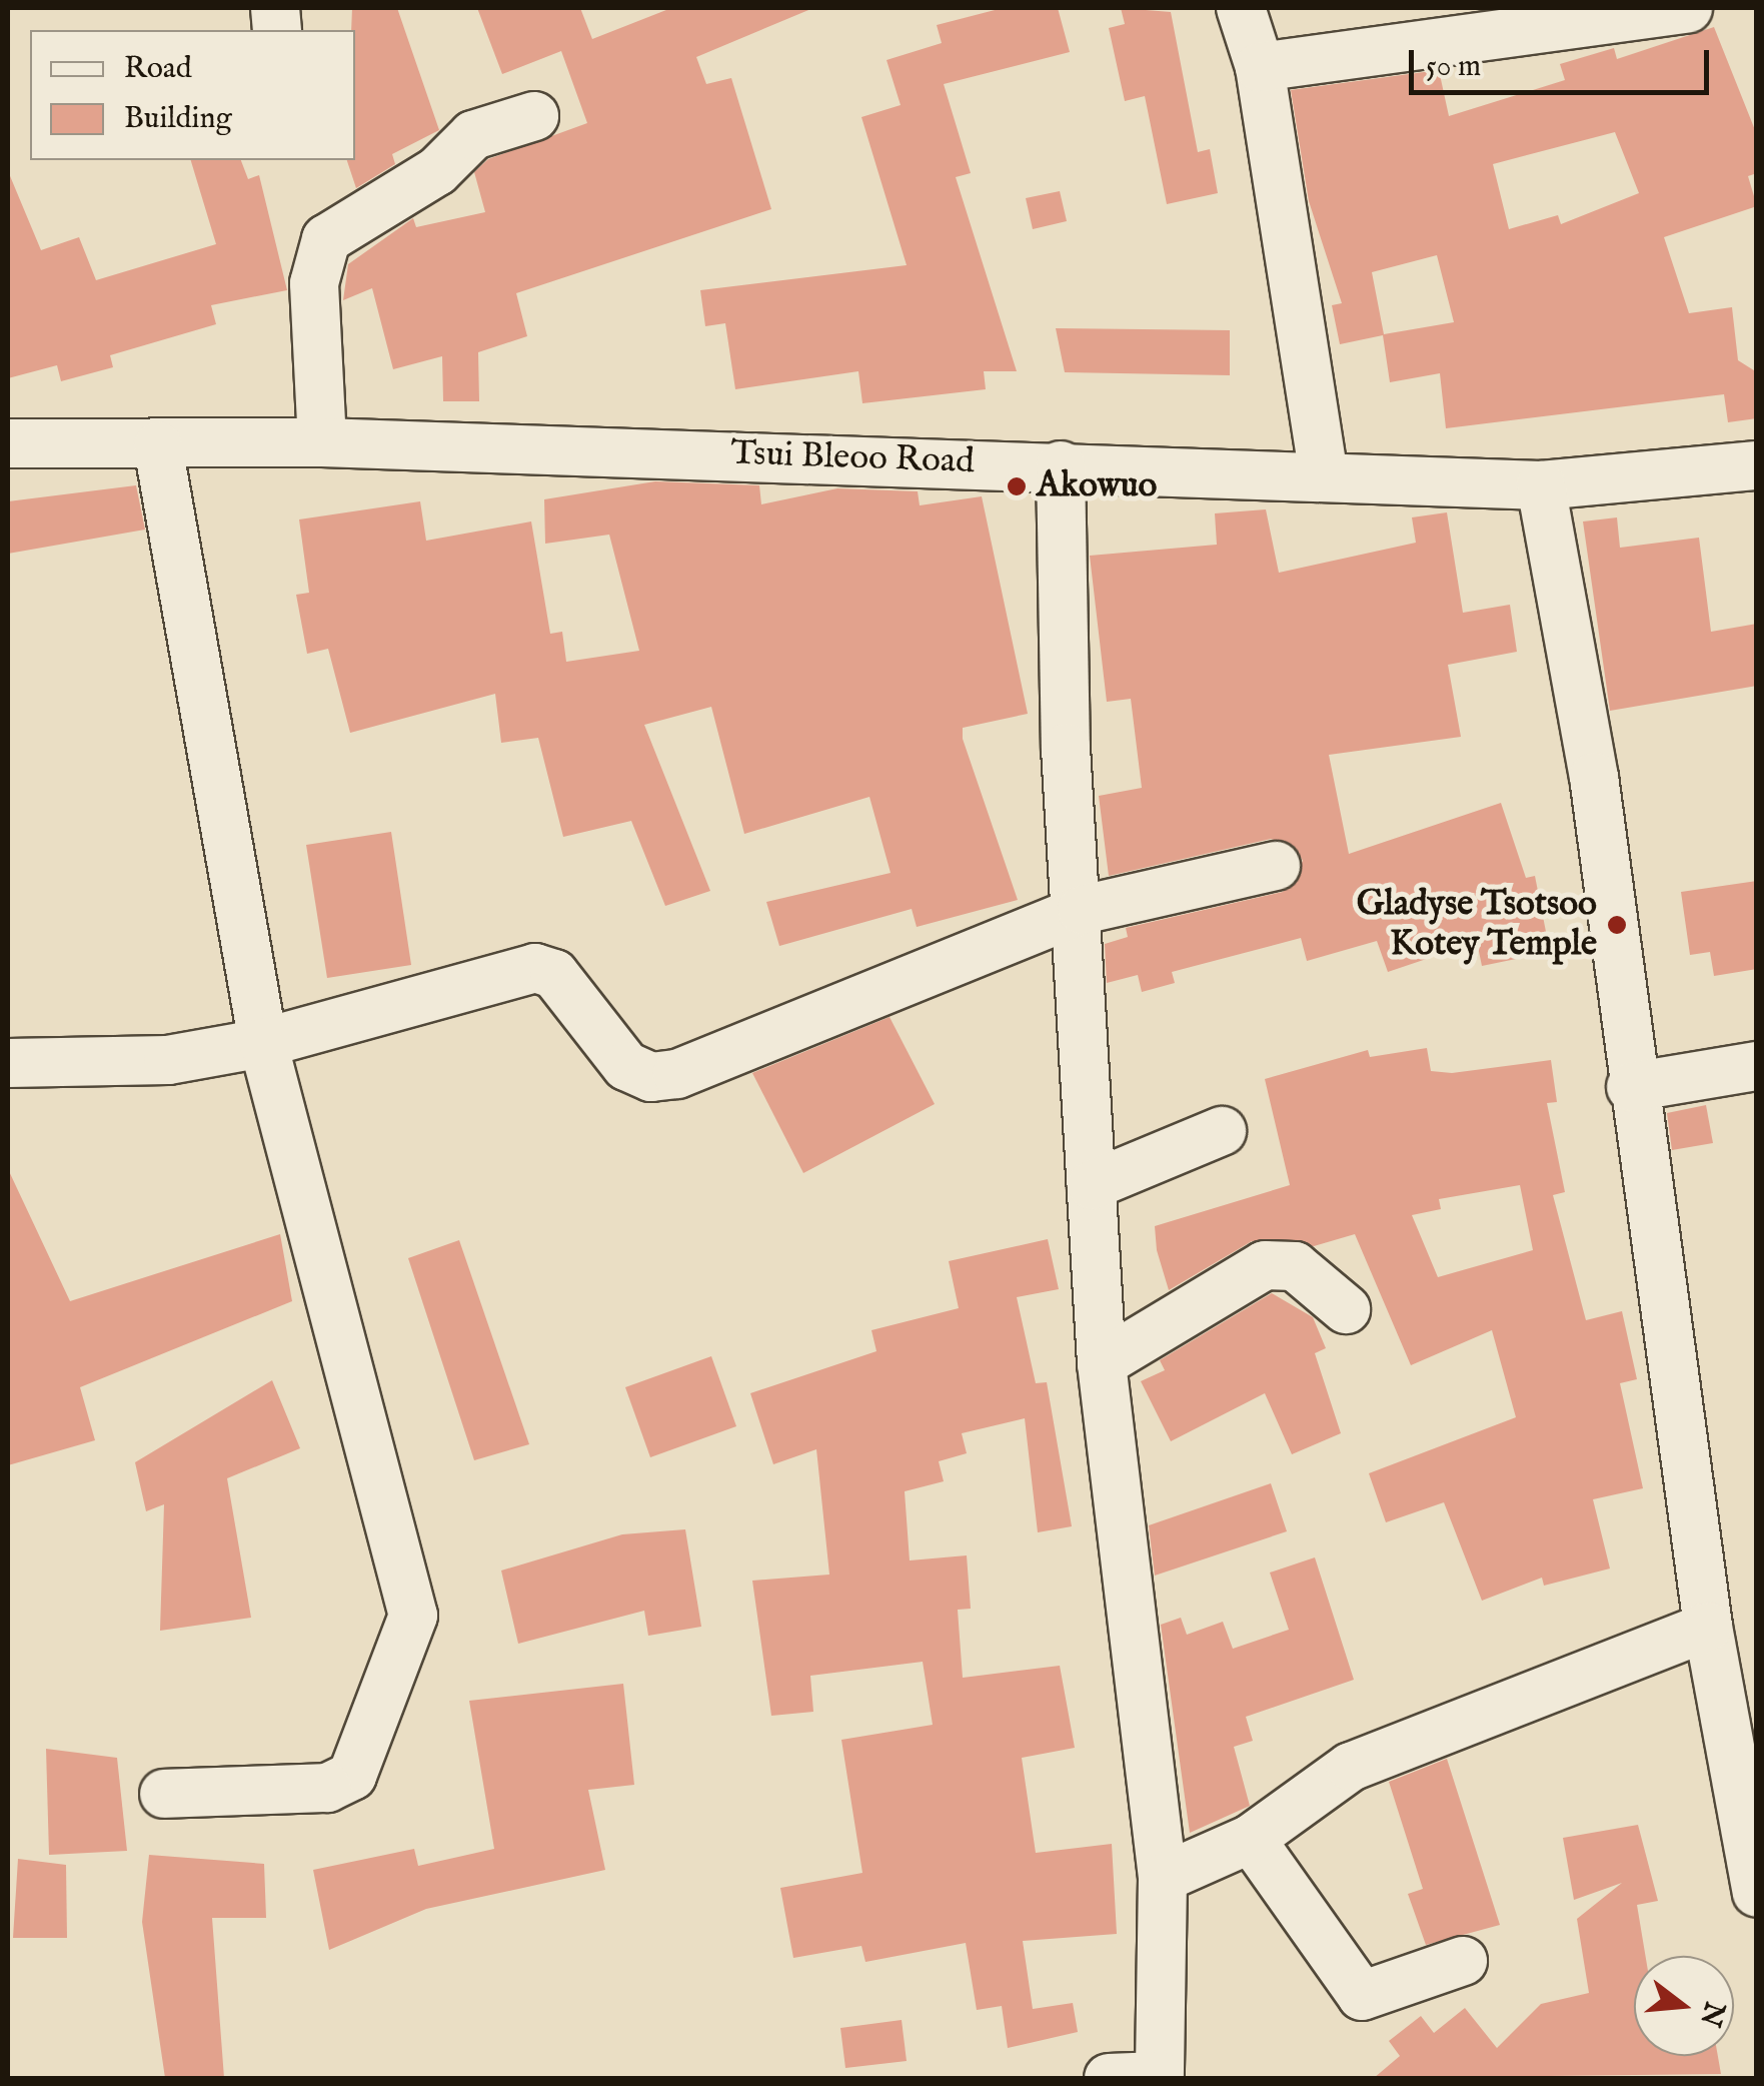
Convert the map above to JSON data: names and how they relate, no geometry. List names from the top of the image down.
{
  "streets": {
    "street": ["Tsui Bleoo Road"]
  },
  "places": ["Akowuo", "Gladyse Tsotsoo Kotey Temple"],
  "legend": ["Road", "Building"],
  "scale_bar": "50 m",
  "north": "right"
}
